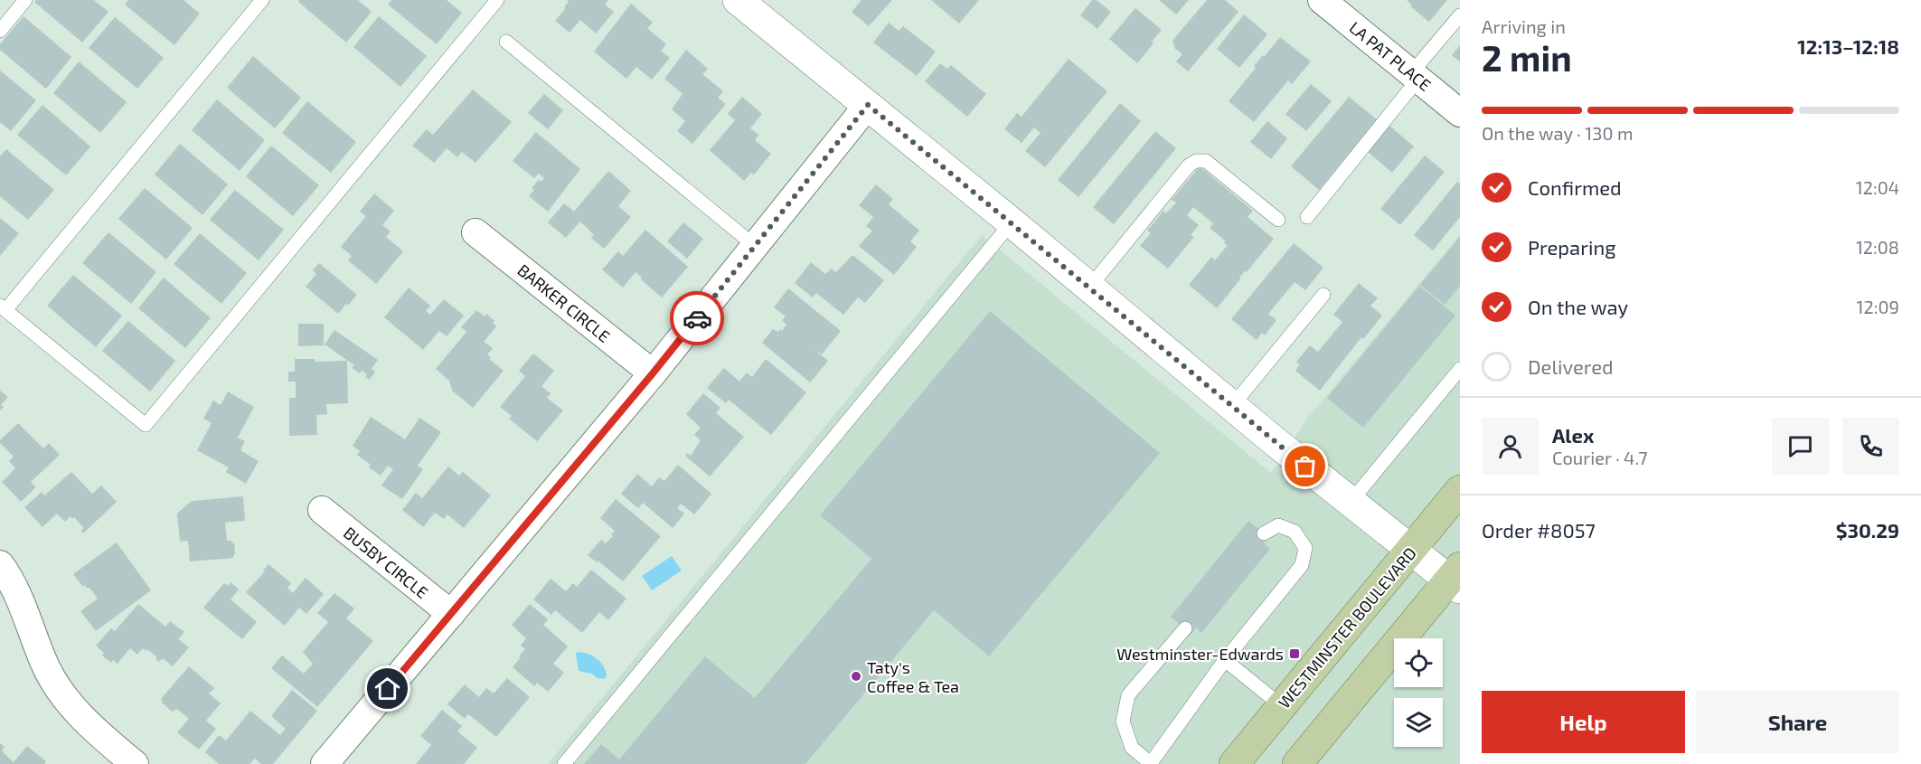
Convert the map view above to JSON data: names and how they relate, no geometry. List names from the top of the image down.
{
  "streets": {
    "main road": ["WESTMINSTER BOULEVARD"],
    "street": ["LA PAT PLACE", "BARKER CIRCLE", "BUSBY CIRCLE"]
  },
  "places": {
    "transit": ["Westminster-Edwards"],
    "other": ["Taty's Coffee & Tea"]
  },
  "page": {
    "heading": ["2 min", "Arriving in", "12:13–12:18"],
    "panel": [
      "Alex",
      "Courier · 4.7",
      "Order #8057",
      "$30.29"
    ],
    "bar": "On the way · 130 m",
    "list": [
      ["Confirmed", "12:04"],
      ["Preparing", "12:08"],
      ["On the way", "12:09"],
      "Delivered"
    ],
    "buttons": ["Help", "Share"]
  }
}
